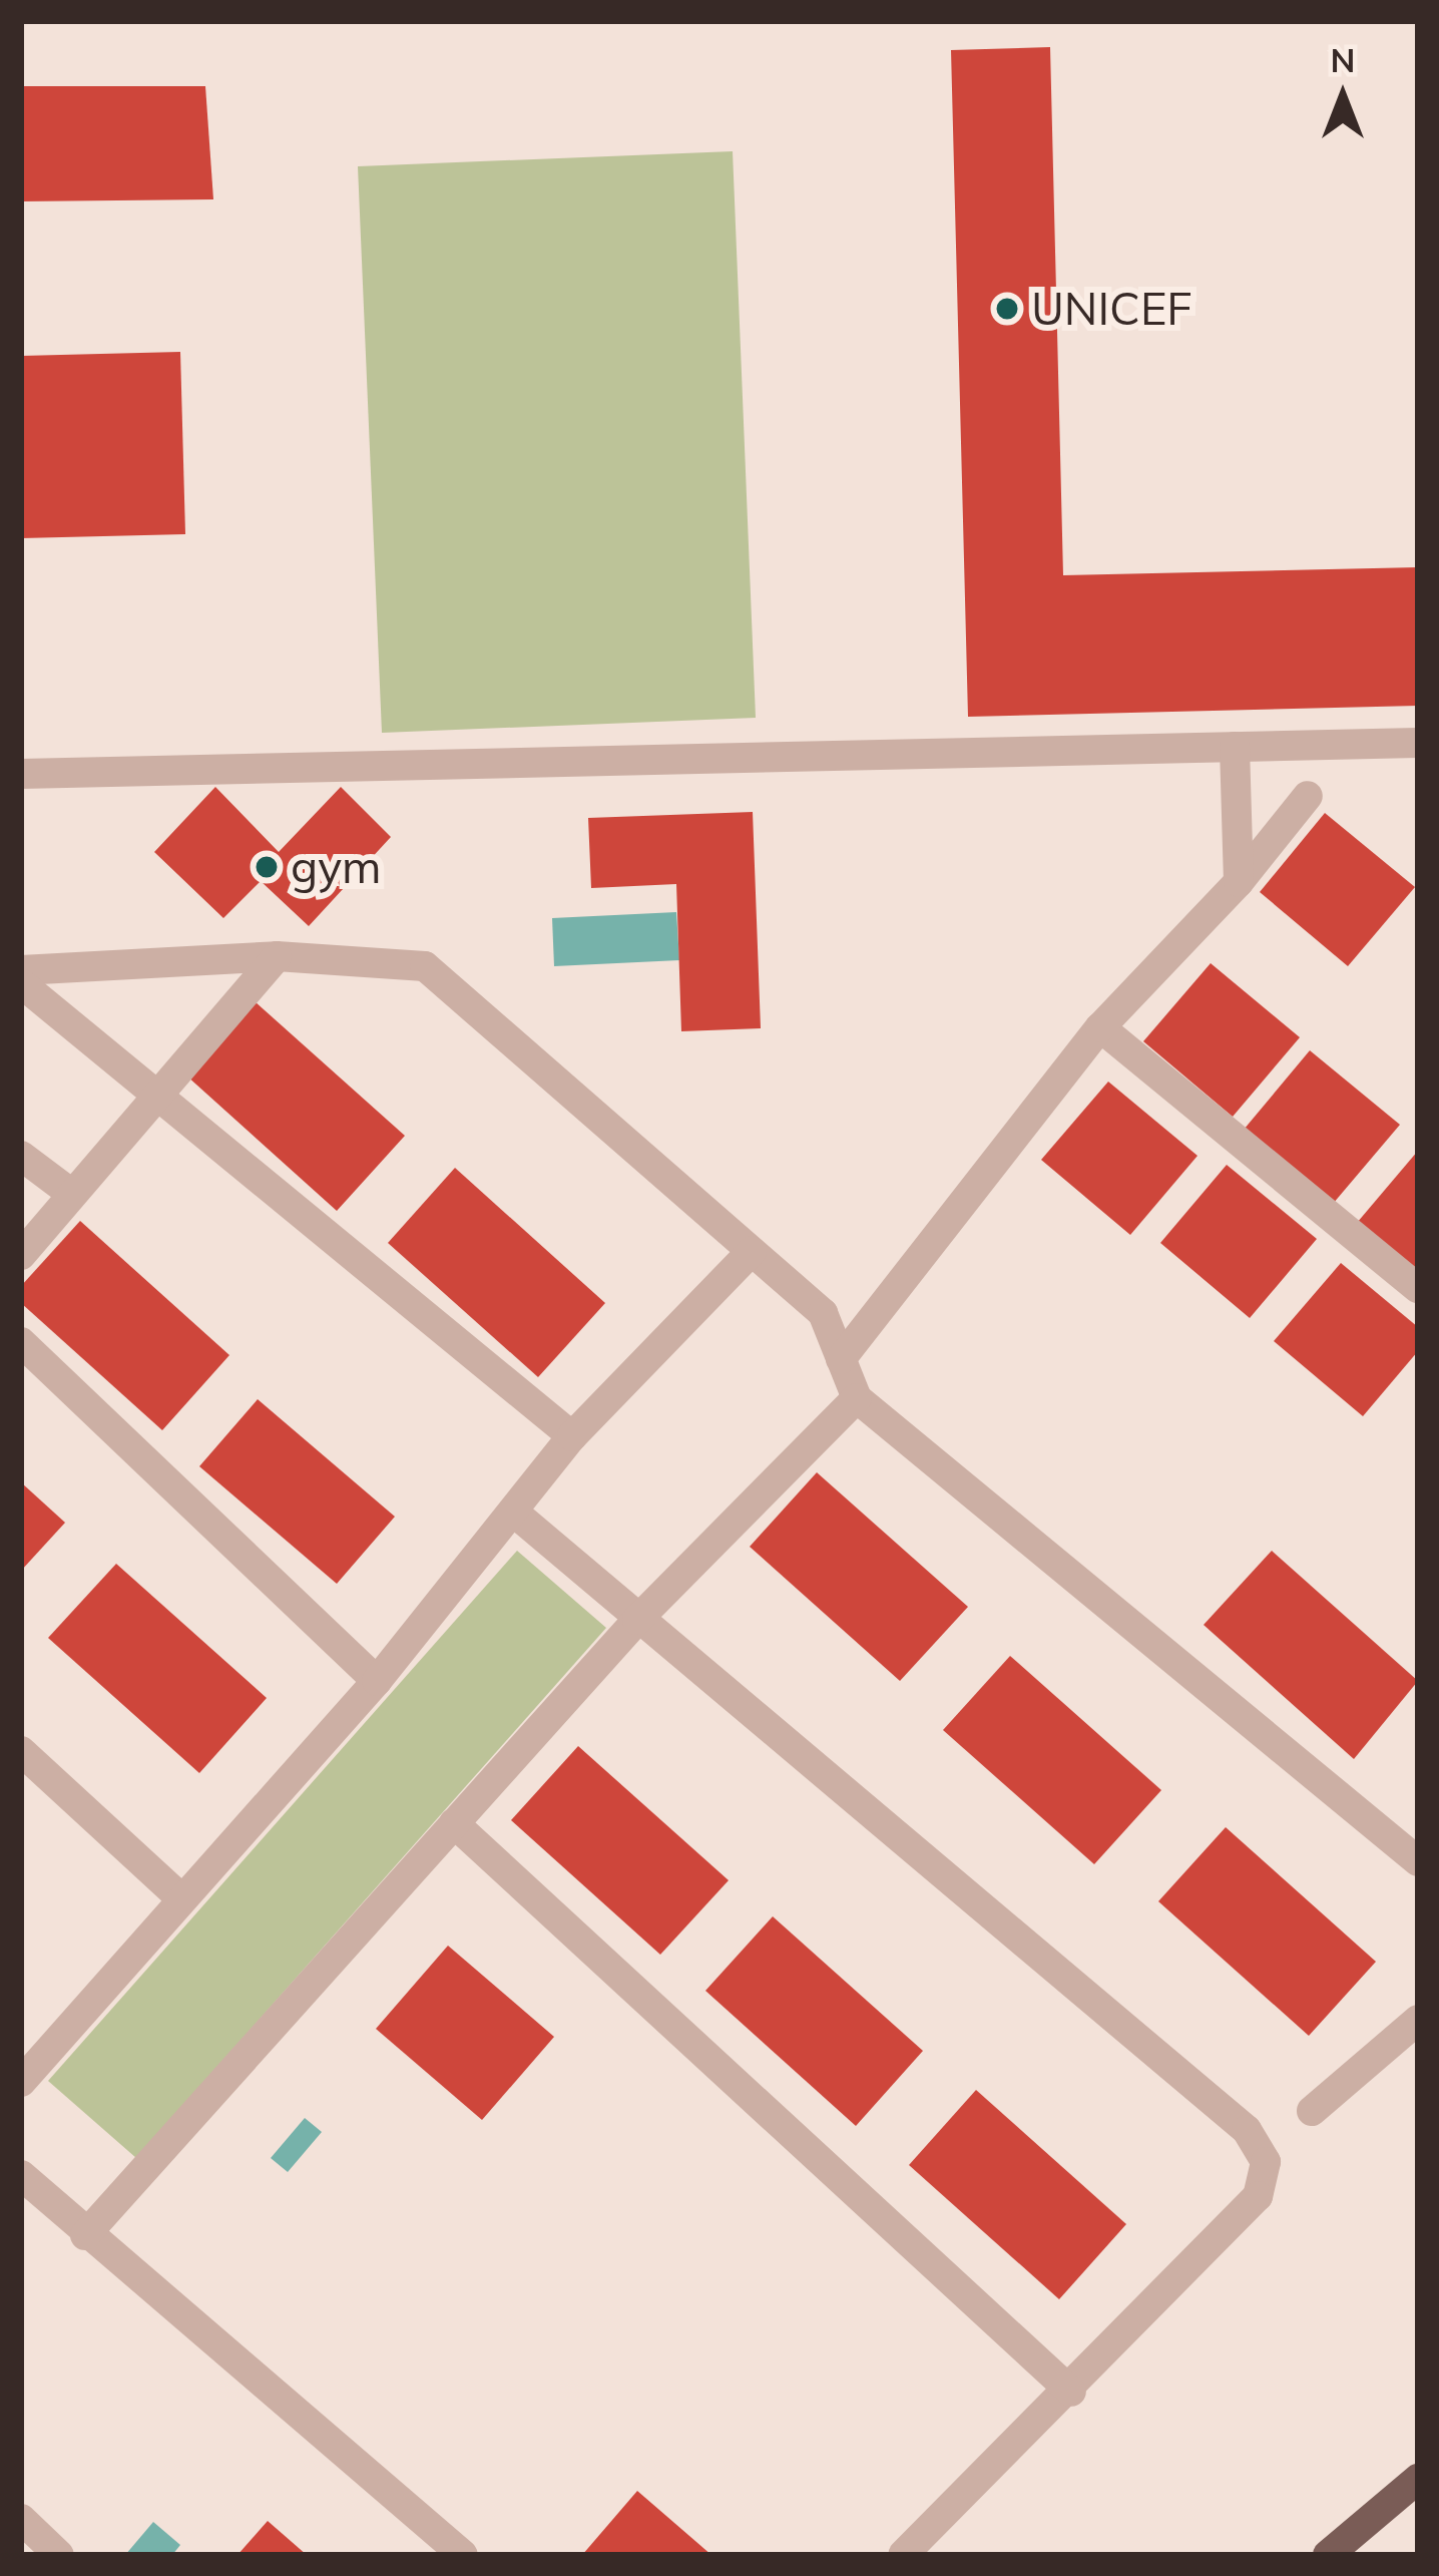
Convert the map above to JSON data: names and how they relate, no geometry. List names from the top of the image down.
{
  "places": ["UNICEF", "gym"],
  "north": "top"
}
